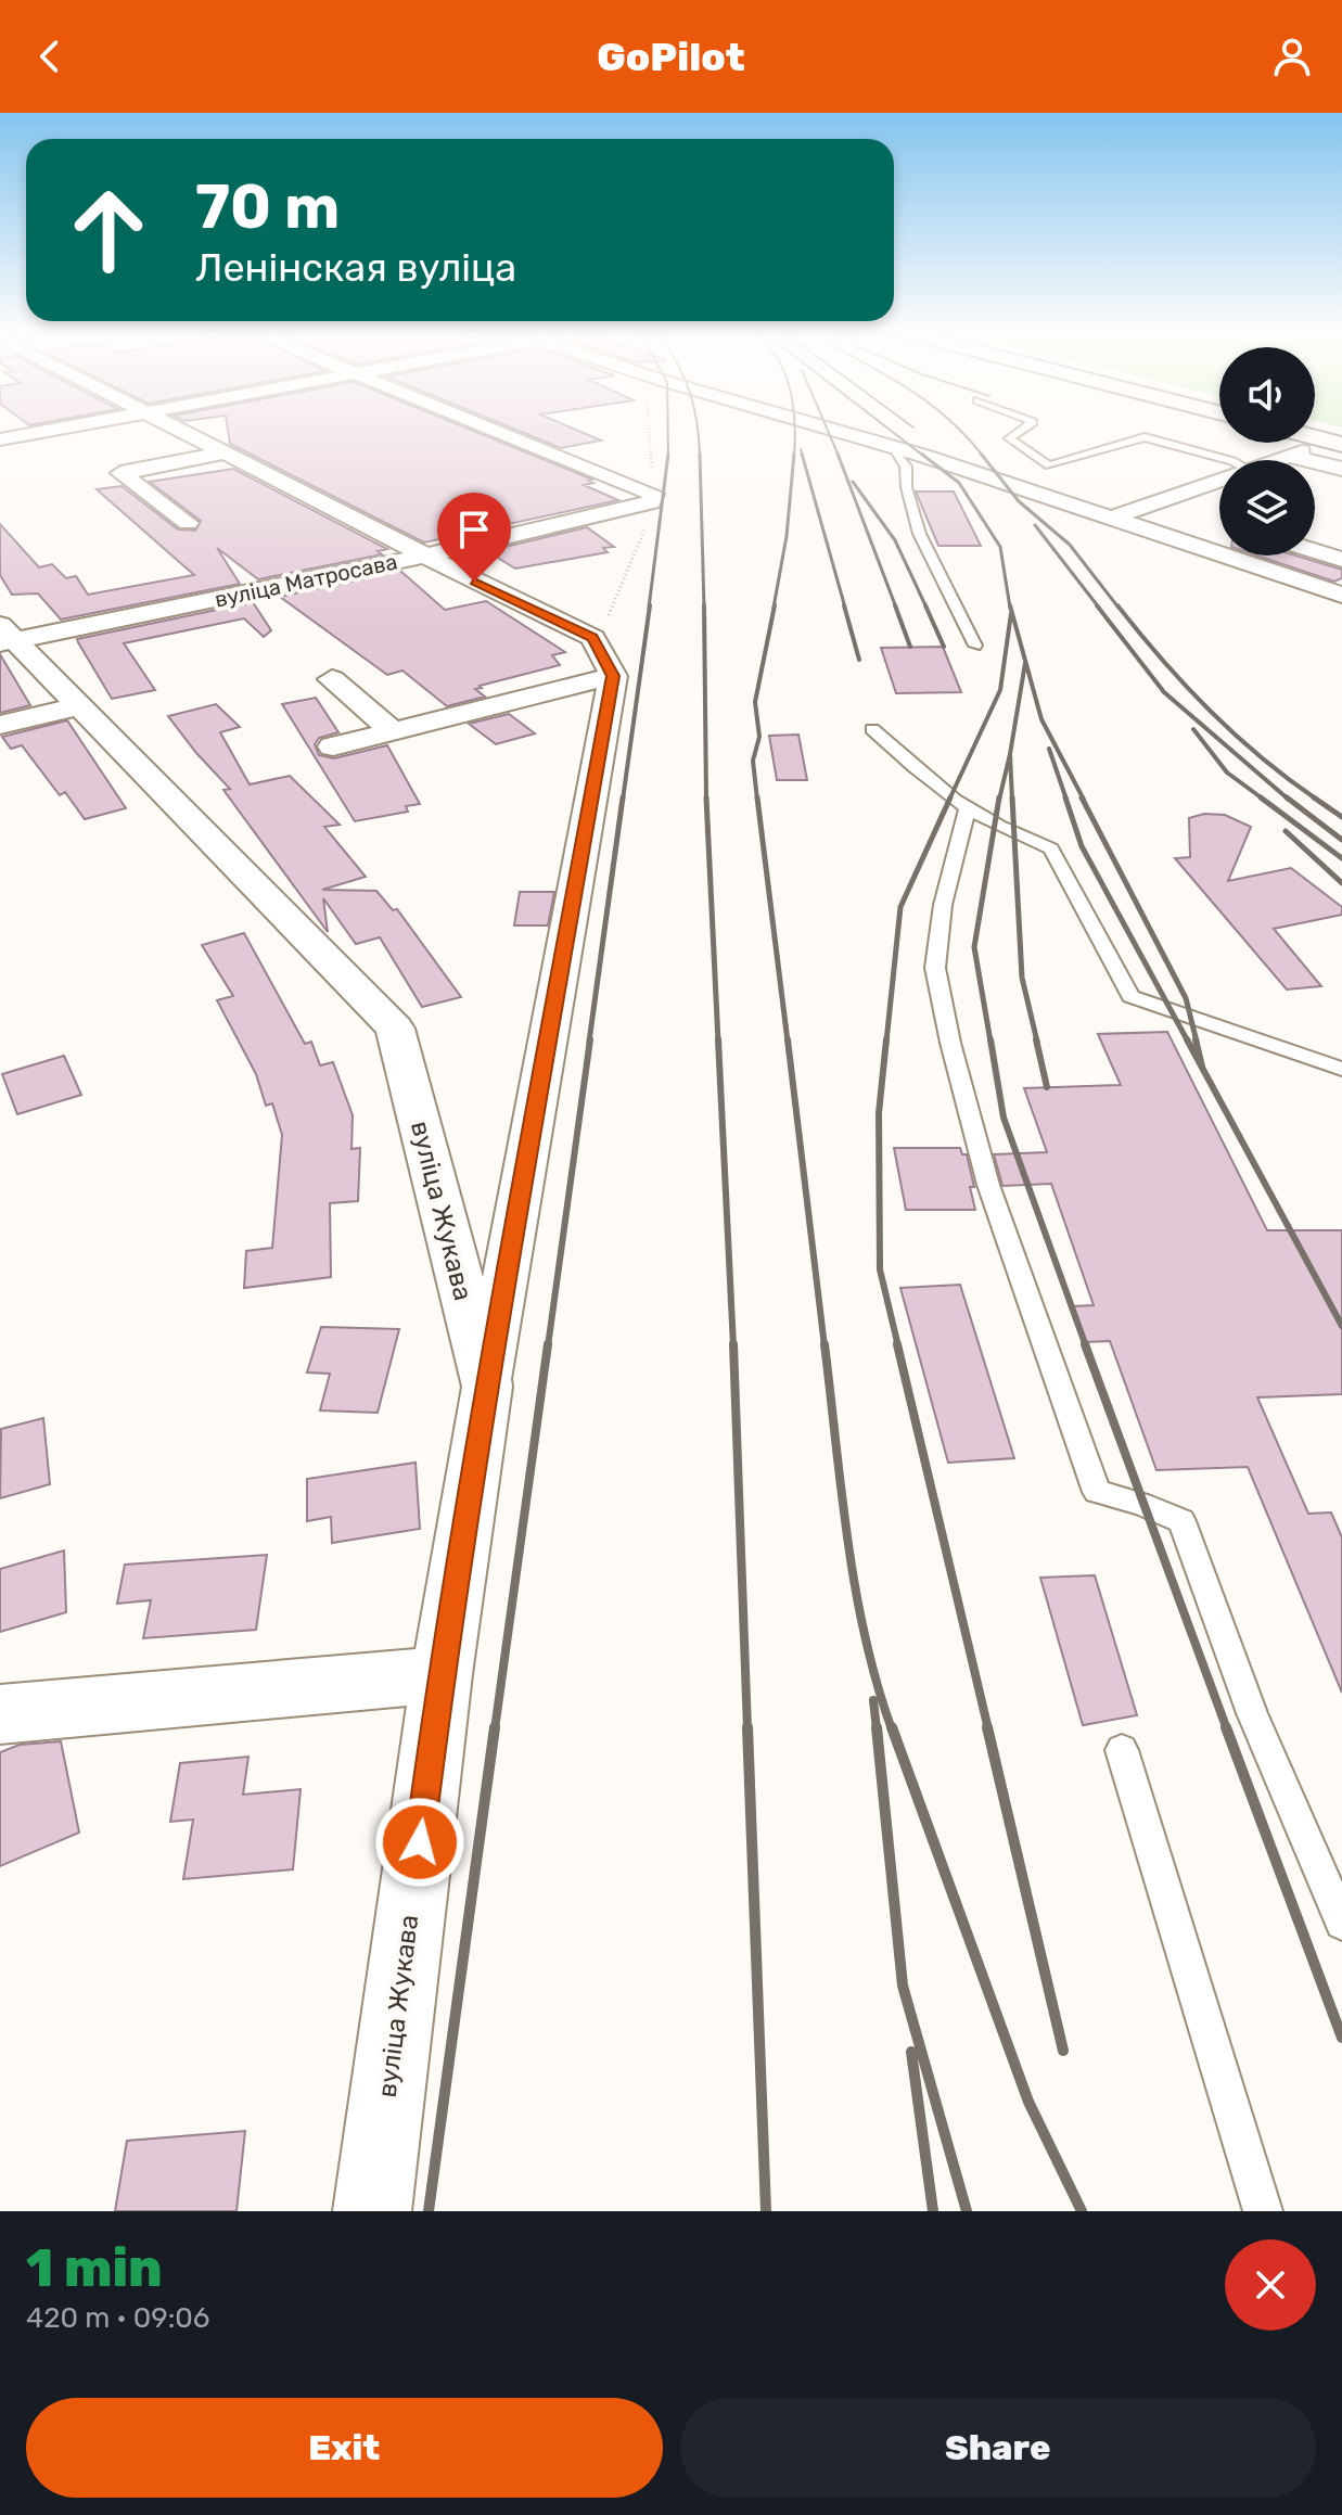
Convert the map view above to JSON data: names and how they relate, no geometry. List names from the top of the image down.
{
  "streets": {
    "street": ["вуліца Матросава", "вуліца Жукава"]
  },
  "crossings": [
    ["вуліца Матросава", "вуліца Жукава"]
  ],
  "page": {
    "header": "GoPilot",
    "turn": ["70 m", "Ленінская вуліца"],
    "heading": ["1 min", "420 m · 09:06"],
    "buttons": ["Exit", "Share"]
  }
}
